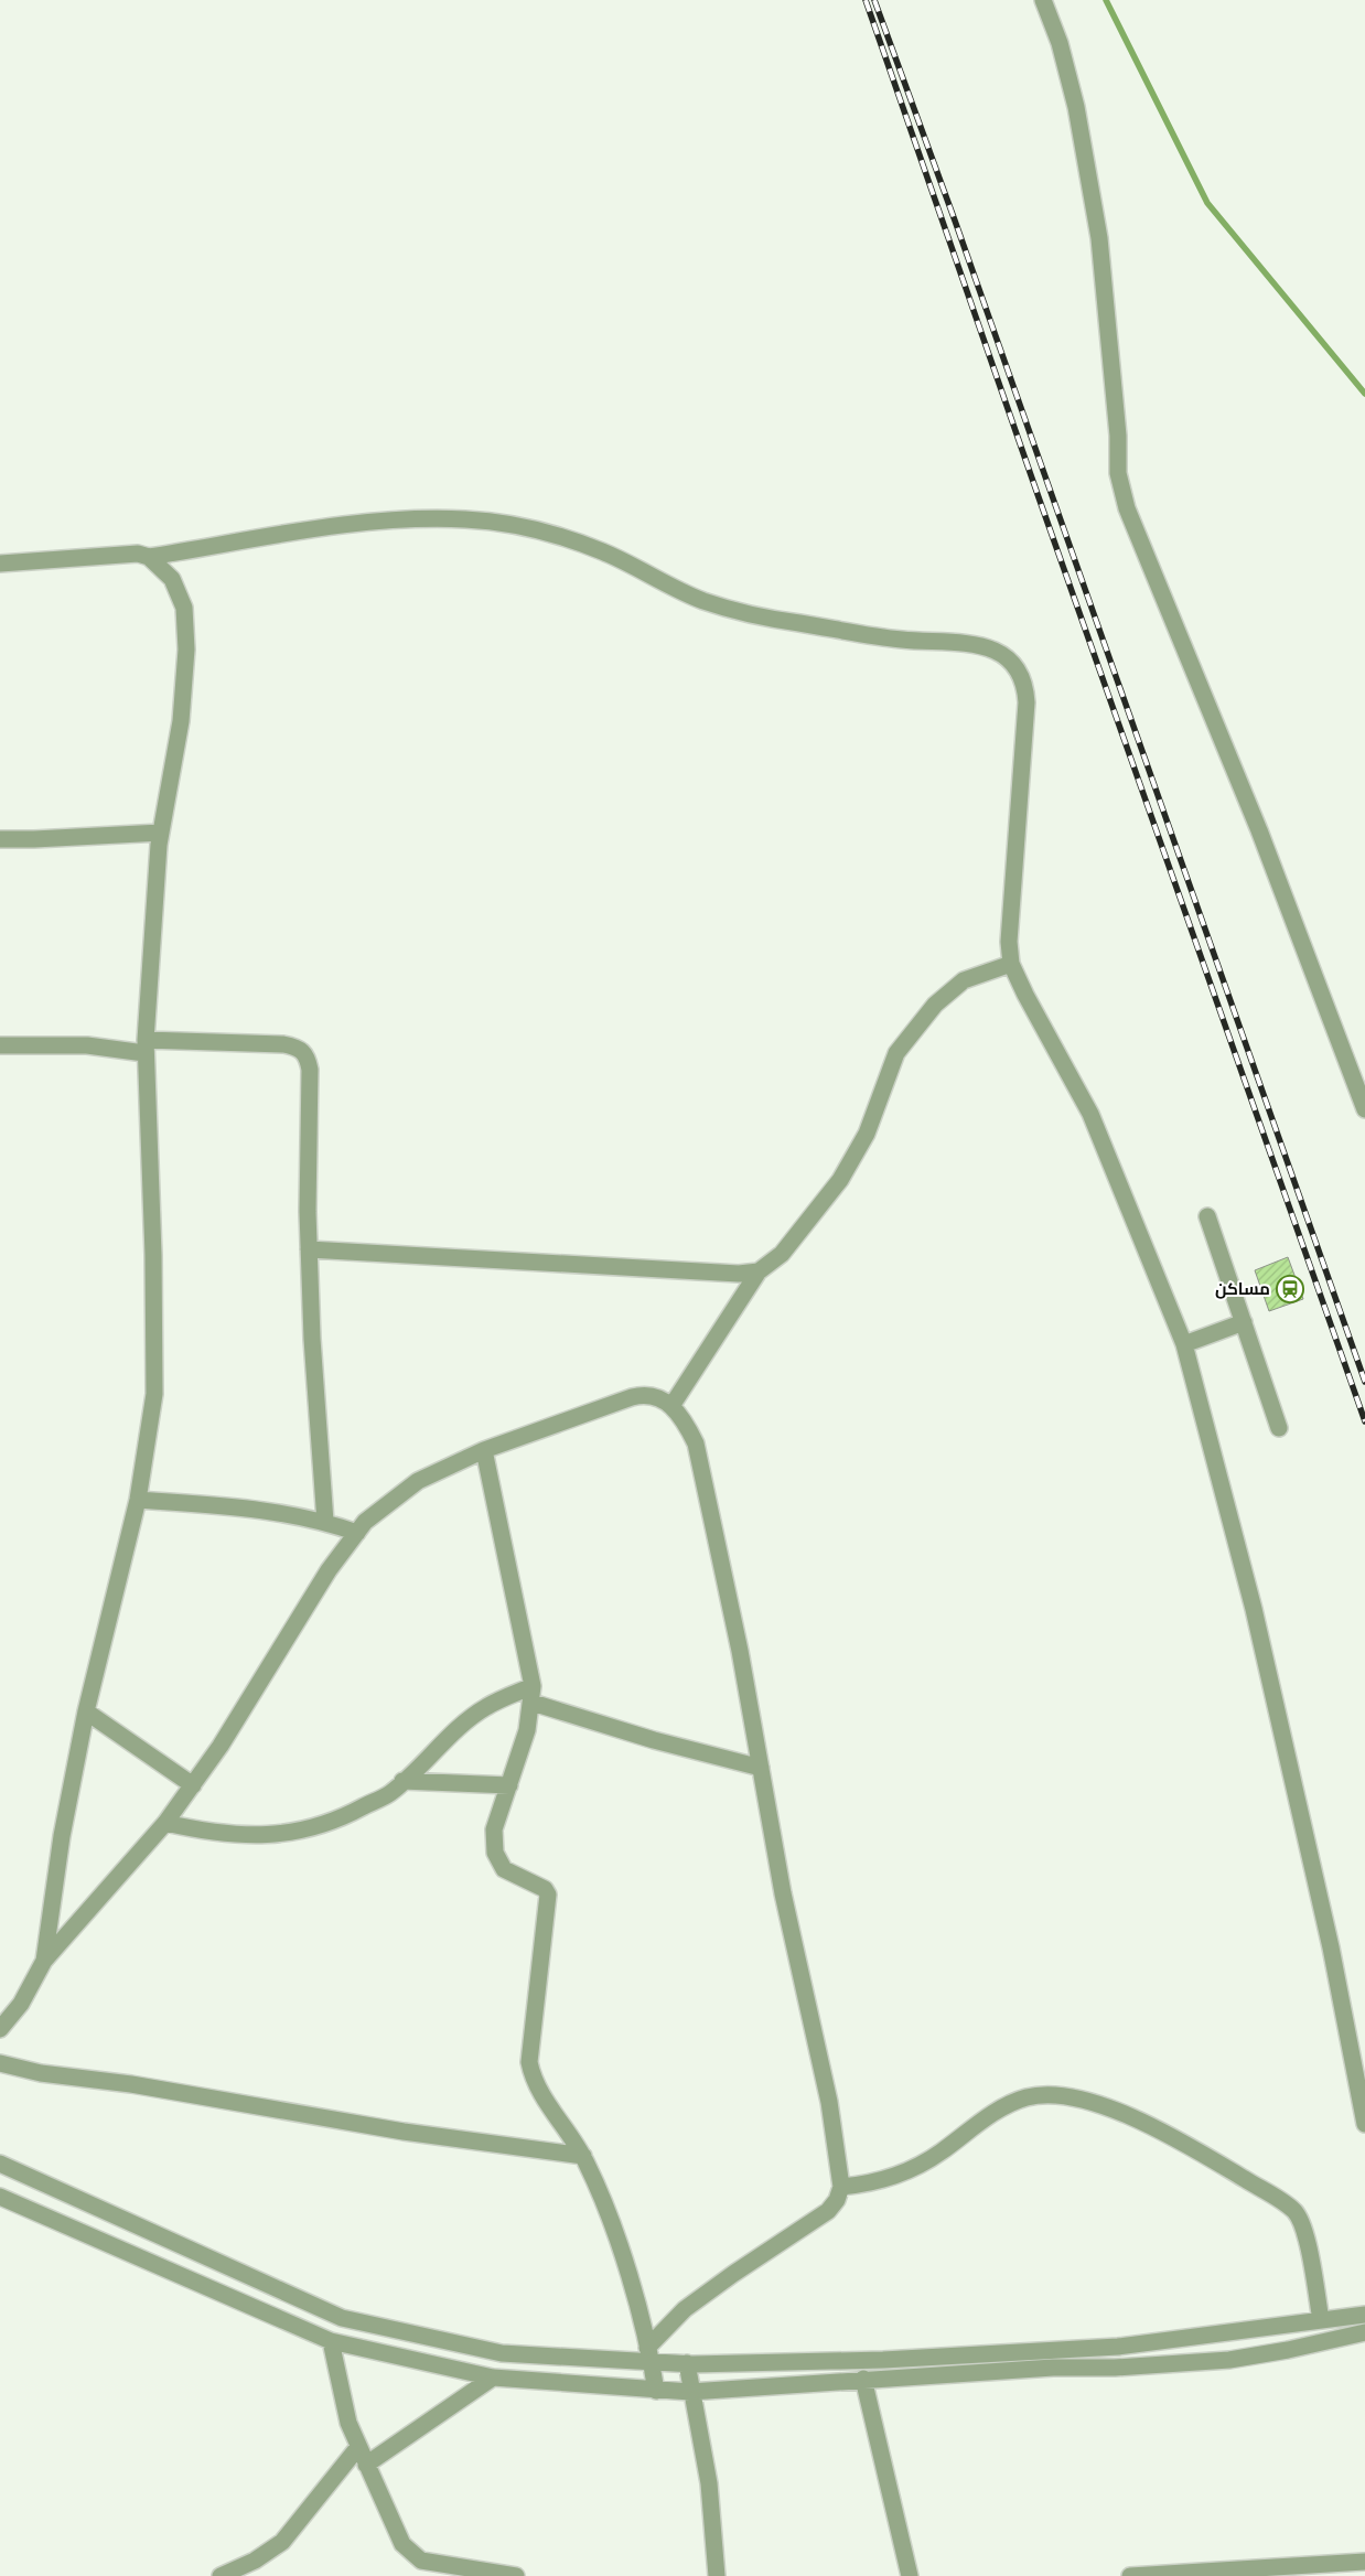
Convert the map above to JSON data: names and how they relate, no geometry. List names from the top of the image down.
{
  "places": {
    "station": ["مساكن"]
  }
}
